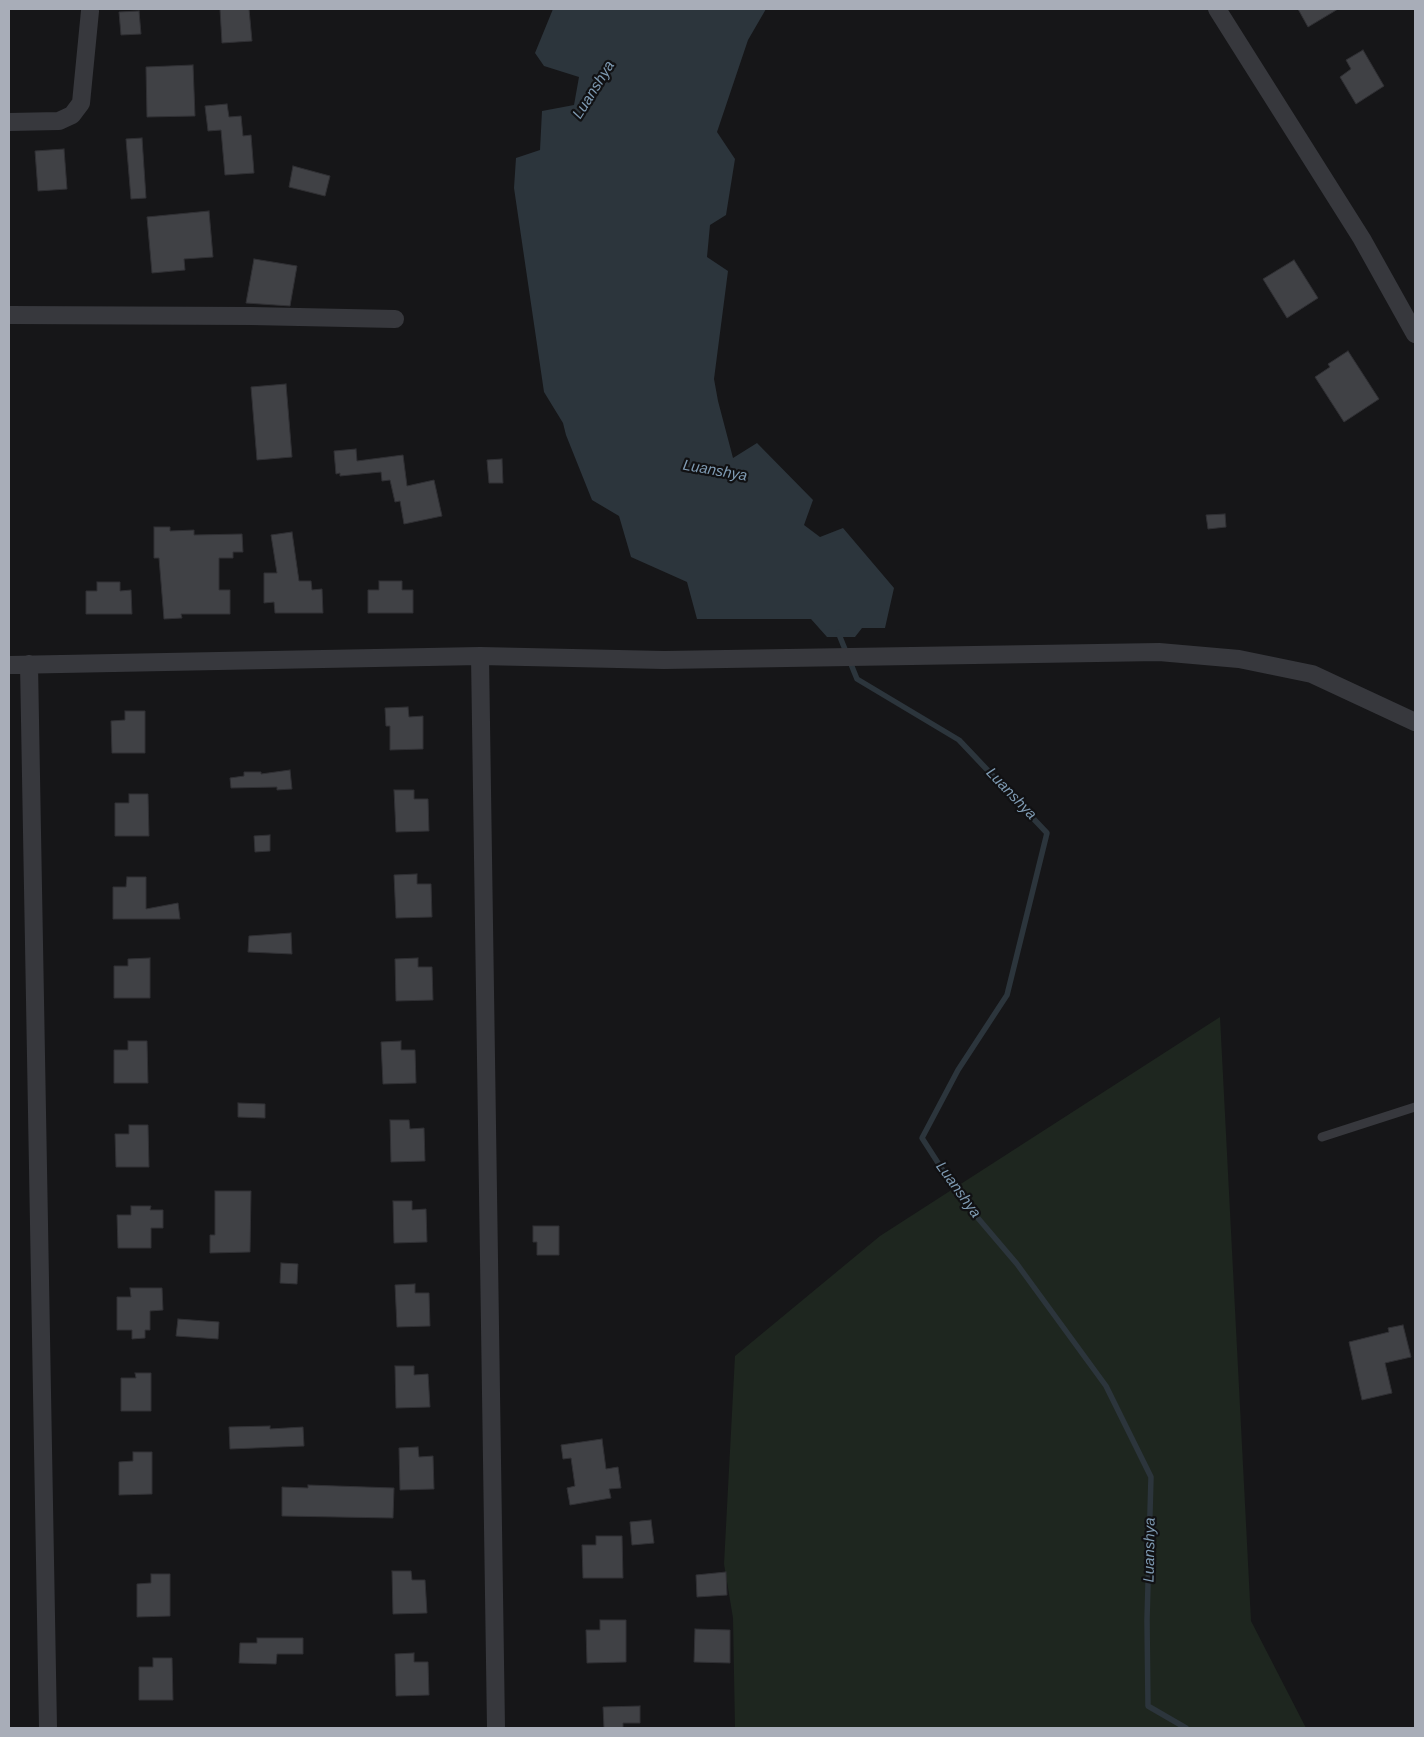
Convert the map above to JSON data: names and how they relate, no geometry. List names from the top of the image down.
{
  "water": ["Luanshya"]
}
